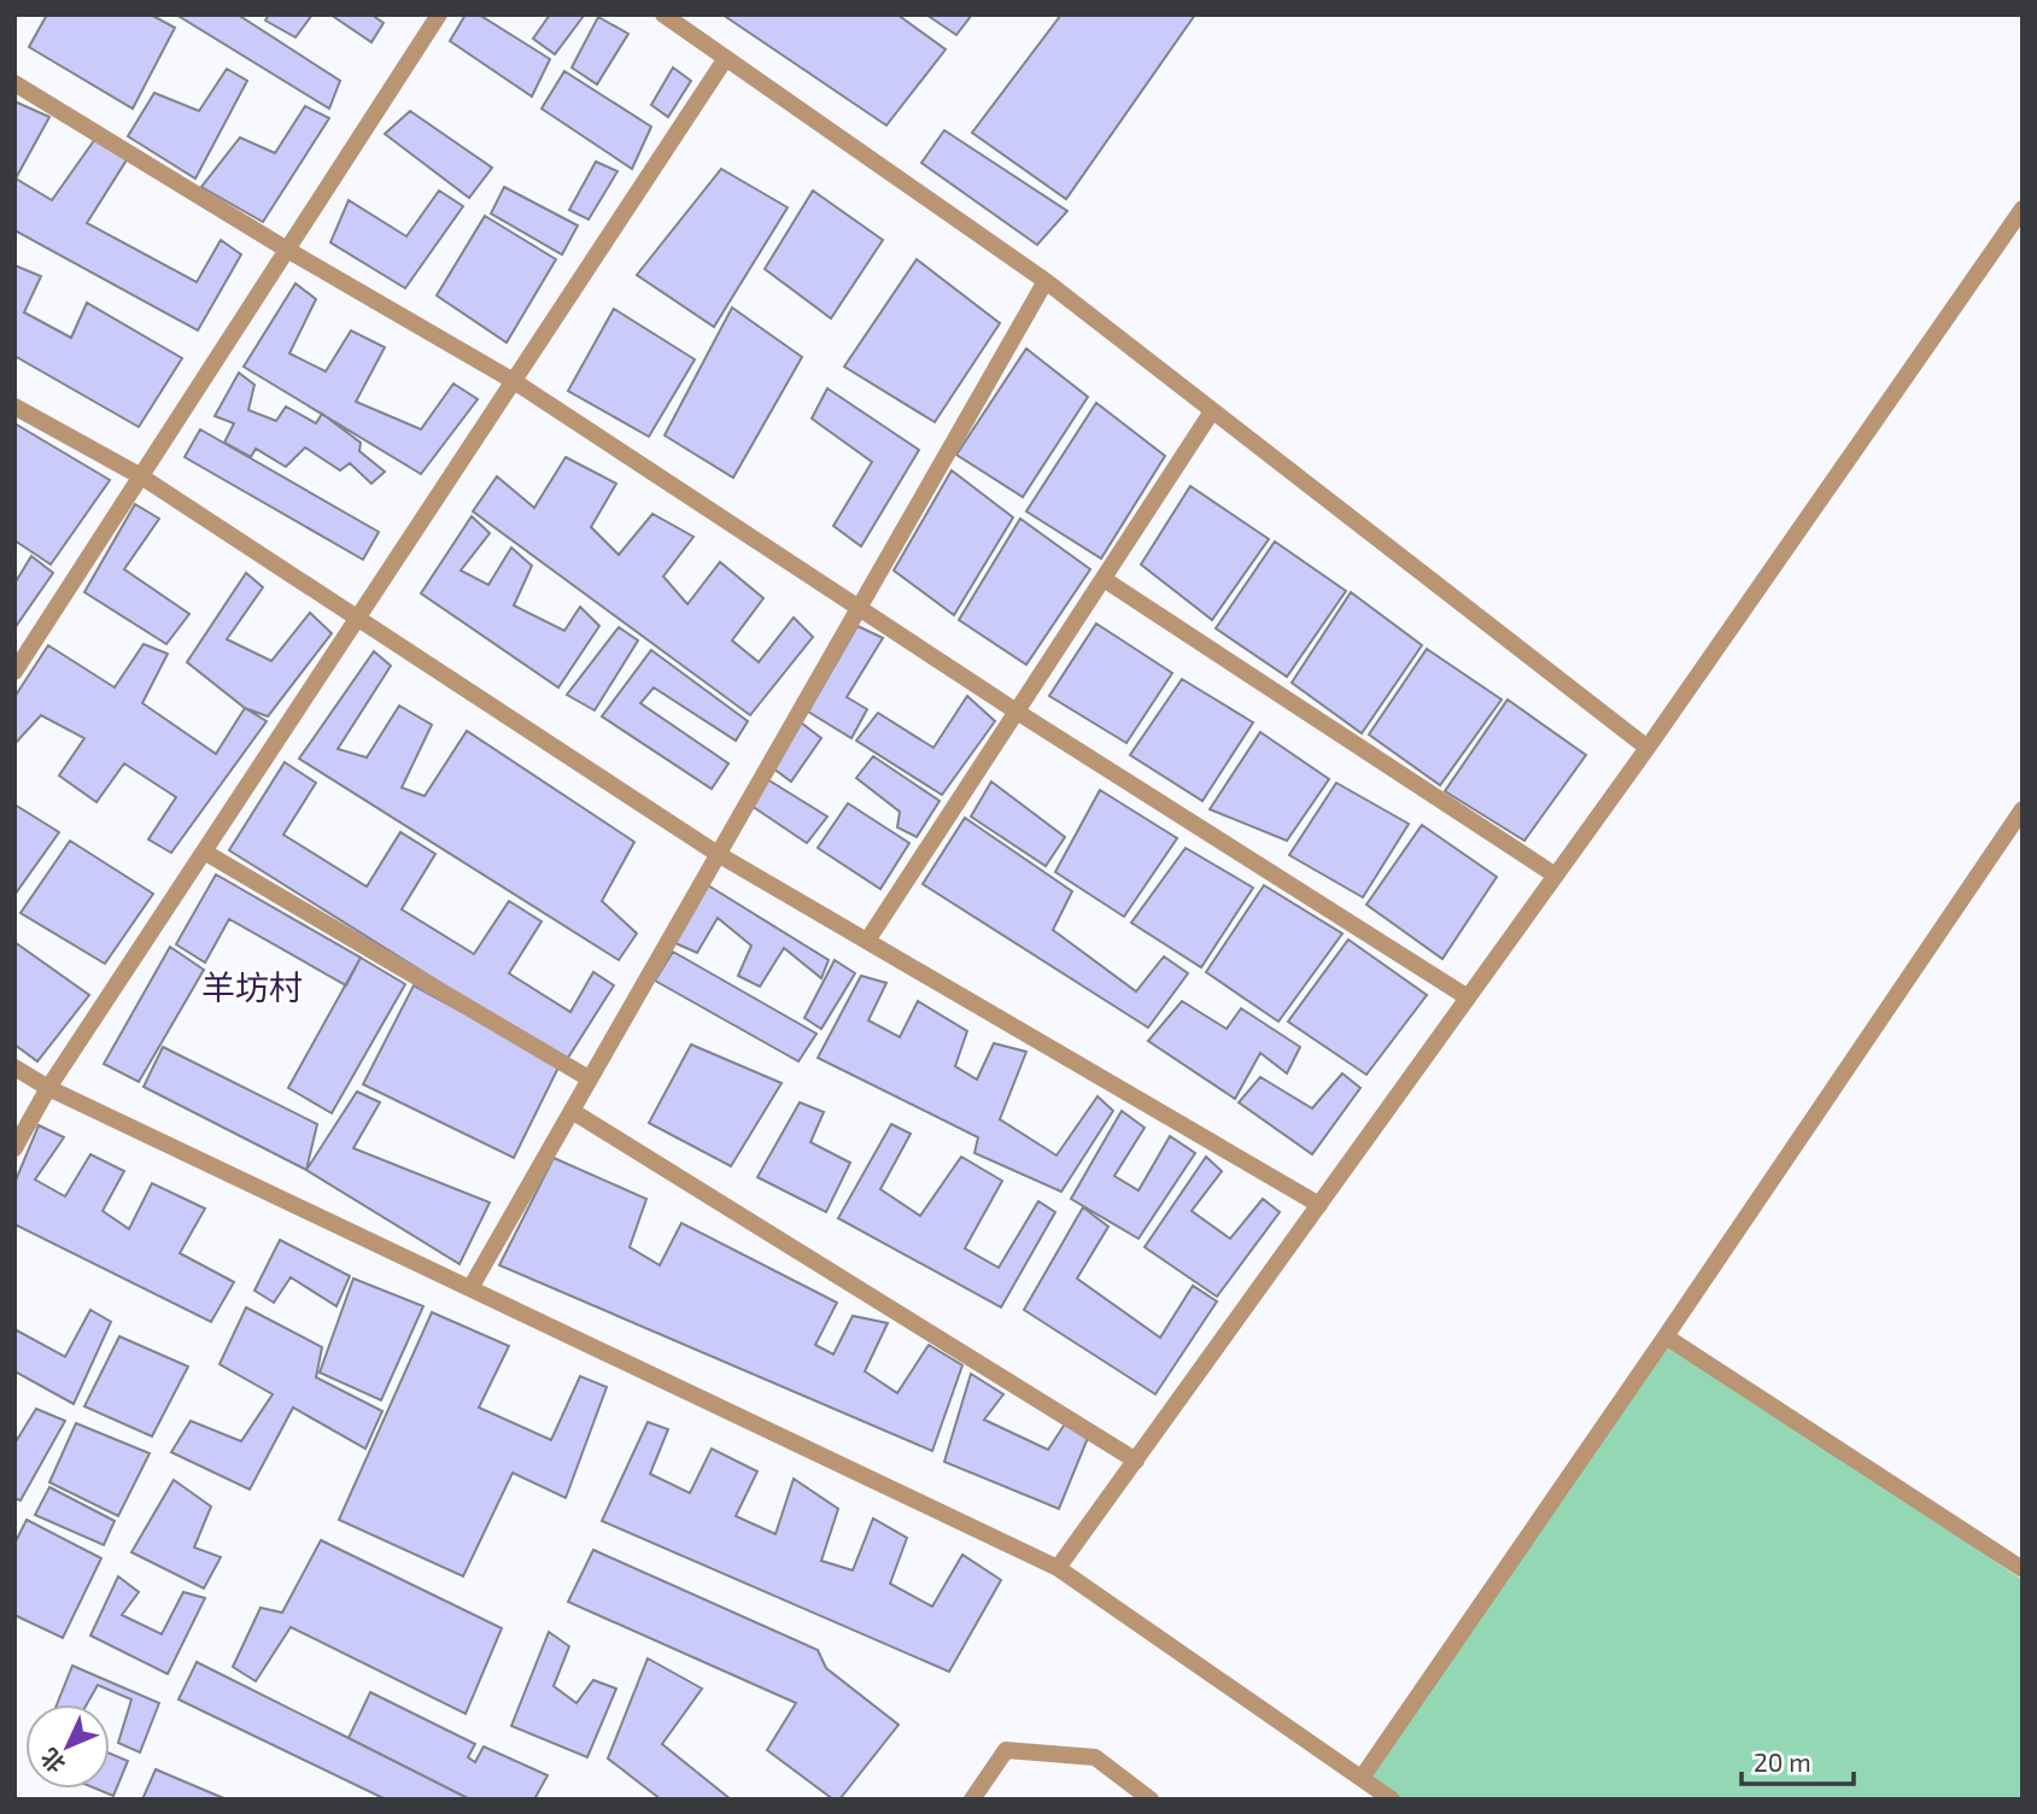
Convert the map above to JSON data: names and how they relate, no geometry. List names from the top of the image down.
{
  "districts": ["羊坊村"],
  "scale_bar": "20 m",
  "north": "bottom left"
}
